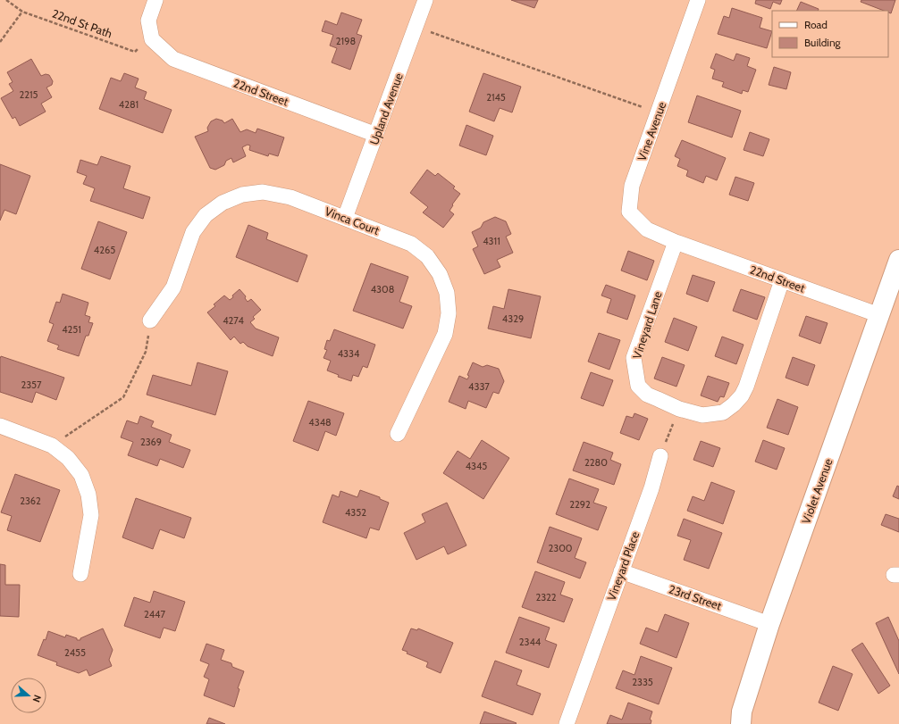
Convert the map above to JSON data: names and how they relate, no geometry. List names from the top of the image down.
{
  "streets": {
    "street": [
      "22nd Street",
      "Upland Avenue",
      "Vine Avenue",
      "Vinca Court",
      "Vineyard Lane",
      "Violet Avenue",
      "Vineyard Place",
      "23rd Street"
    ],
    "path": ["22nd St Path"]
  },
  "crossings": [
    ["22nd St Path", "22nd Street"],
    ["22nd Street", "Upland Avenue"],
    ["22nd Street", "Vine Avenue"],
    ["22nd Street", "Vineyard Lane"],
    ["22nd Street", "Violet Avenue"],
    ["Upland Avenue", "Vinca Court"],
    ["Vine Avenue", "Vineyard Lane"],
    ["Violet Avenue", "23rd Street"],
    ["Vineyard Place", "23rd Street"]
  ],
  "house_numbers": [
    "2198",
    "2215",
    "2145",
    "4281",
    "4311",
    "4265",
    "4308",
    "4329",
    "4274",
    "4251",
    "4334",
    "2357",
    "4337",
    "4348",
    "2369",
    "2280",
    "4345",
    "2362",
    "2292",
    "4352",
    "2300",
    "2322",
    "2447",
    "2344",
    "2455",
    "2335"
  ],
  "legend": ["Road", "Building"],
  "north": "right"
}
